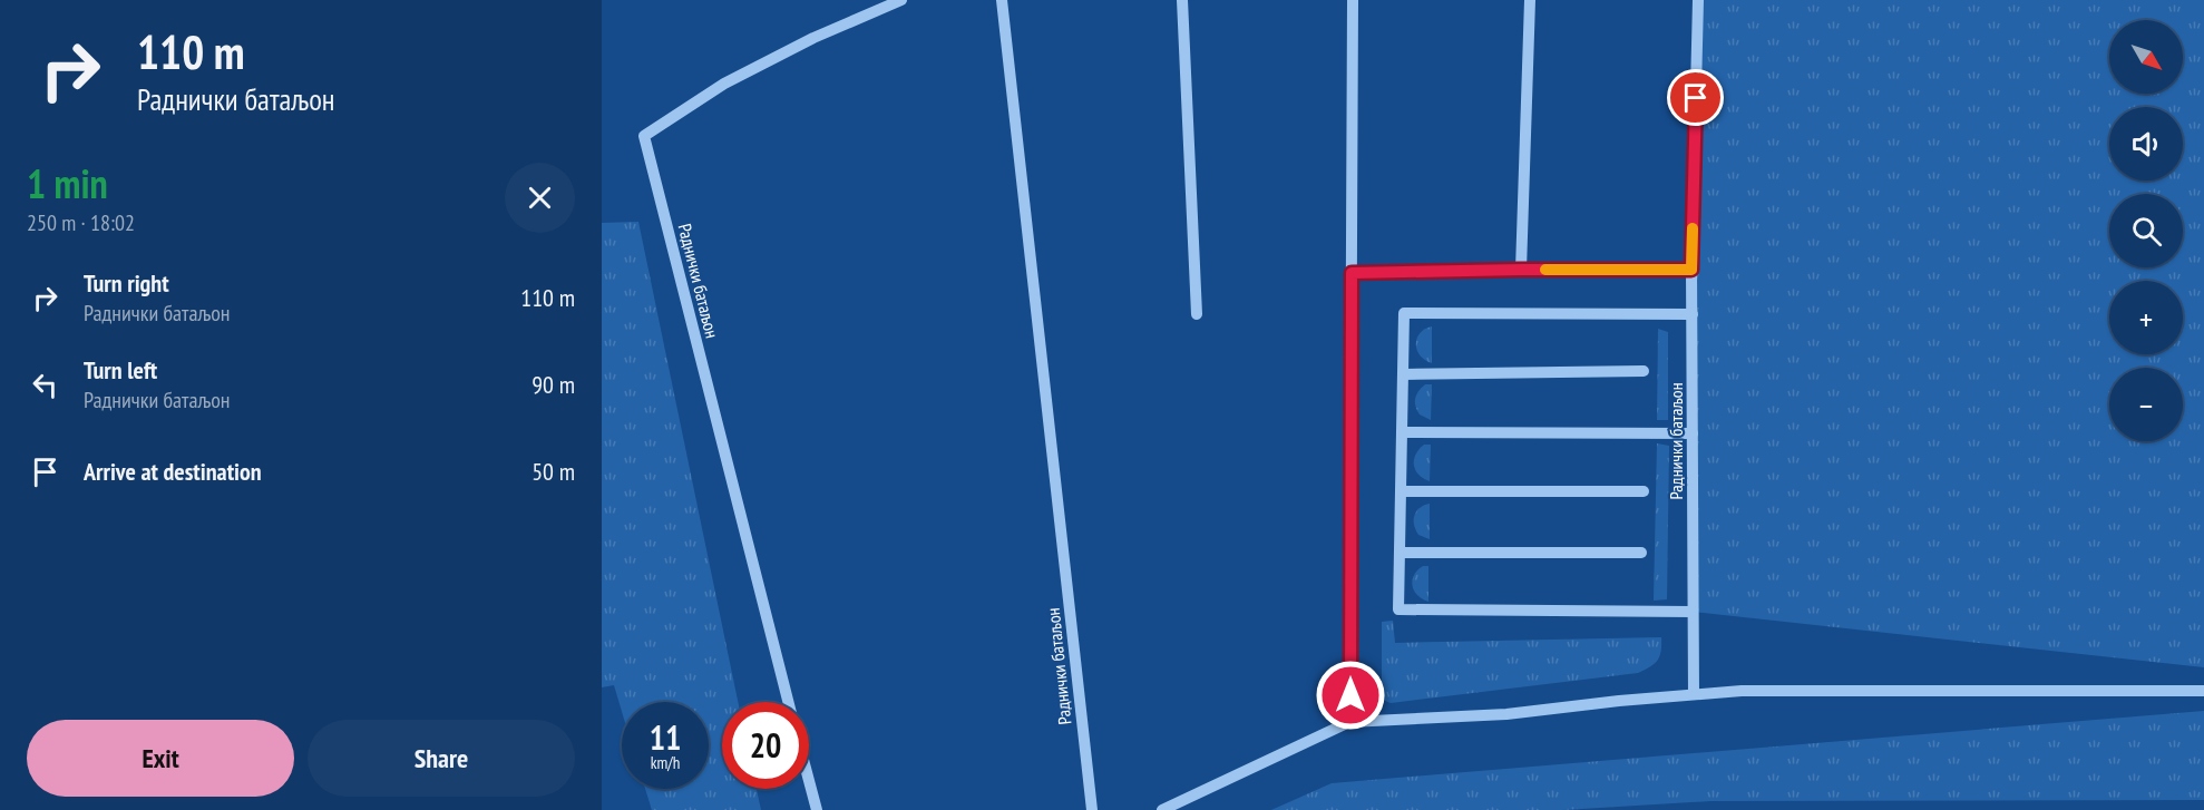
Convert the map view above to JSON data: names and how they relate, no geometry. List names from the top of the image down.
{
  "streets": {
    "street": ["Раднички батаљон"]
  },
  "north": "bottom right",
  "page": {
    "turn": ["110 m", "Раднички батаљон"],
    "map_buttons": ["+", "−"],
    "heading": ["1 min", "250 m · 18:02"],
    "list": [
      {
        "name": "Turn right",
        "note": "Раднички батаљон",
        "value": "110 m"
      },
      {
        "name": "Turn left",
        "note": "Раднички батаљон",
        "value": "90 m"
      },
      {
        "name": "Arrive at destination",
        "value": "50 m"
      }
    ],
    "speed": "11 km/h",
    "limit": "20",
    "buttons": ["Exit", "Share"]
  }
}
